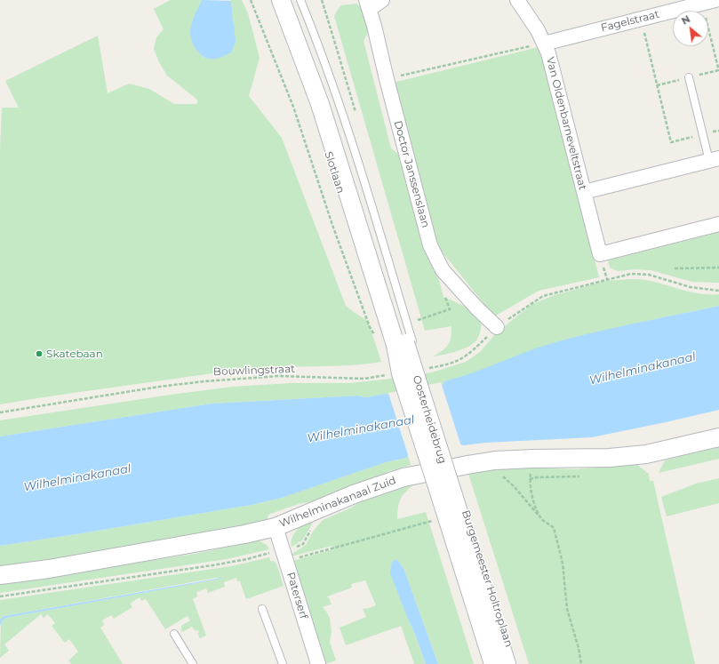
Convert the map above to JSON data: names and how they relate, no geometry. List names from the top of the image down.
{
  "streets": {
    "street": [
      "Fagelstraat",
      "Van Oldenbarneveltstraat",
      "Slotlaan",
      "Doctor Janssenslaan",
      "Oosterheidebrug",
      "Wilhelminakanaal Zuid",
      "Burgemeester Holtroplaan",
      "Paterserf"
    ],
    "path": ["Bouwlingstraat"]
  },
  "crossings": [
    ["Fagelstraat", "Van Oldenbarneveltstraat"],
    ["Slotlaan", "Oosterheidebrug"],
    ["Oosterheidebrug", "Burgemeester Holtroplaan"],
    ["Wilhelminakanaal Zuid", "Paterserf"]
  ],
  "water": ["Wilhelminakanaal"],
  "places": ["Skatebaan"],
  "north": "top left"
}
